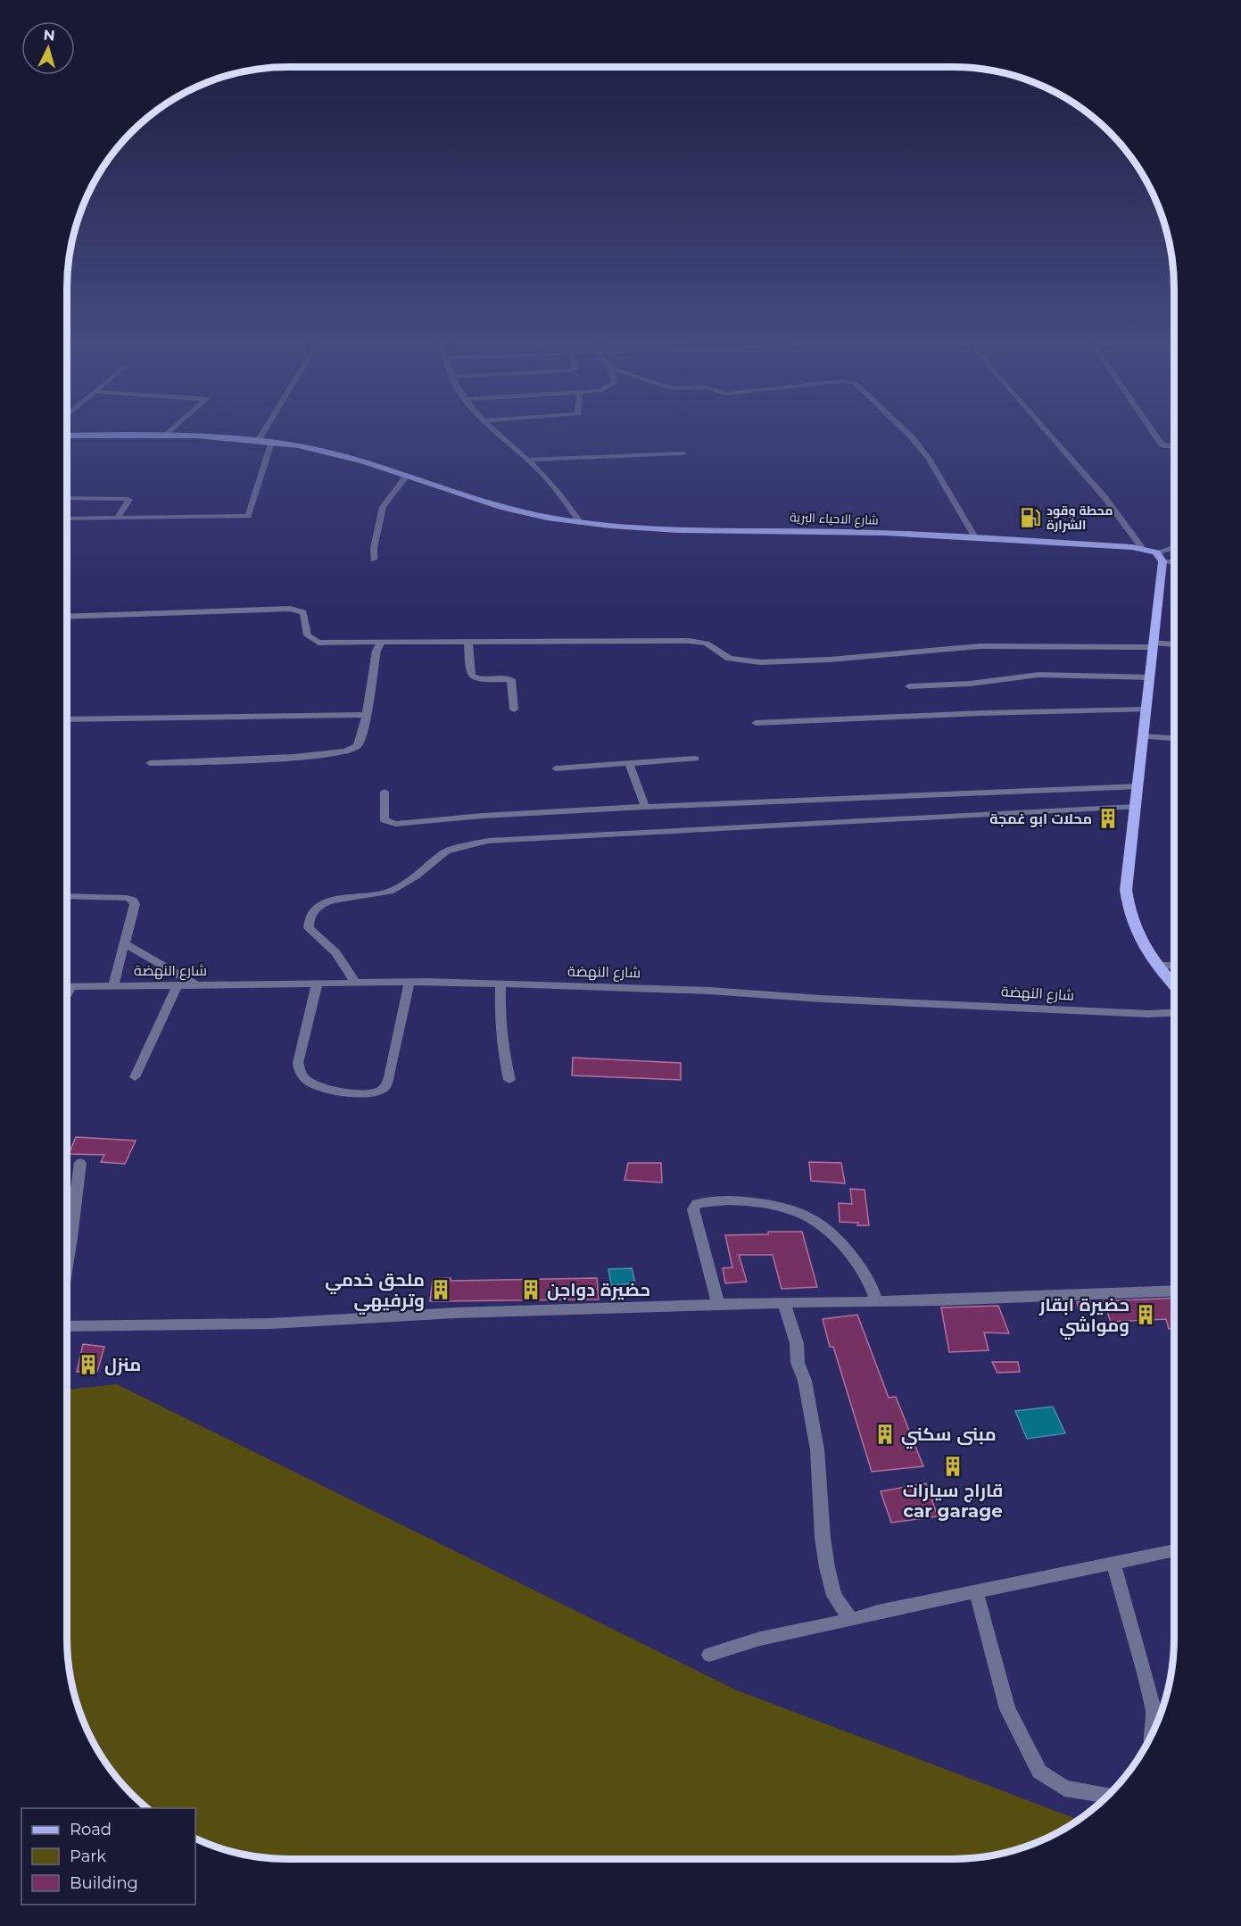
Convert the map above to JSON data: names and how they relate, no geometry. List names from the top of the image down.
{
  "streets": {
    "main road": ["شارع الاحياء البرية"],
    "street": ["شارع النهضة"]
  },
  "places": {
    "fuel station": ["محطة وقود الشرارة"],
    "building": [
      "محلات ابو غمجة",
      "ملحق خدمي وترفيهي",
      "حضيرة دواجن",
      "حضيرة ابقار ومواشي",
      "منزل",
      "مبنى سكني",
      "قاراج سيارات car garage"
    ]
  },
  "legend": ["Road", "Park", "Building"],
  "north": "top"
}
